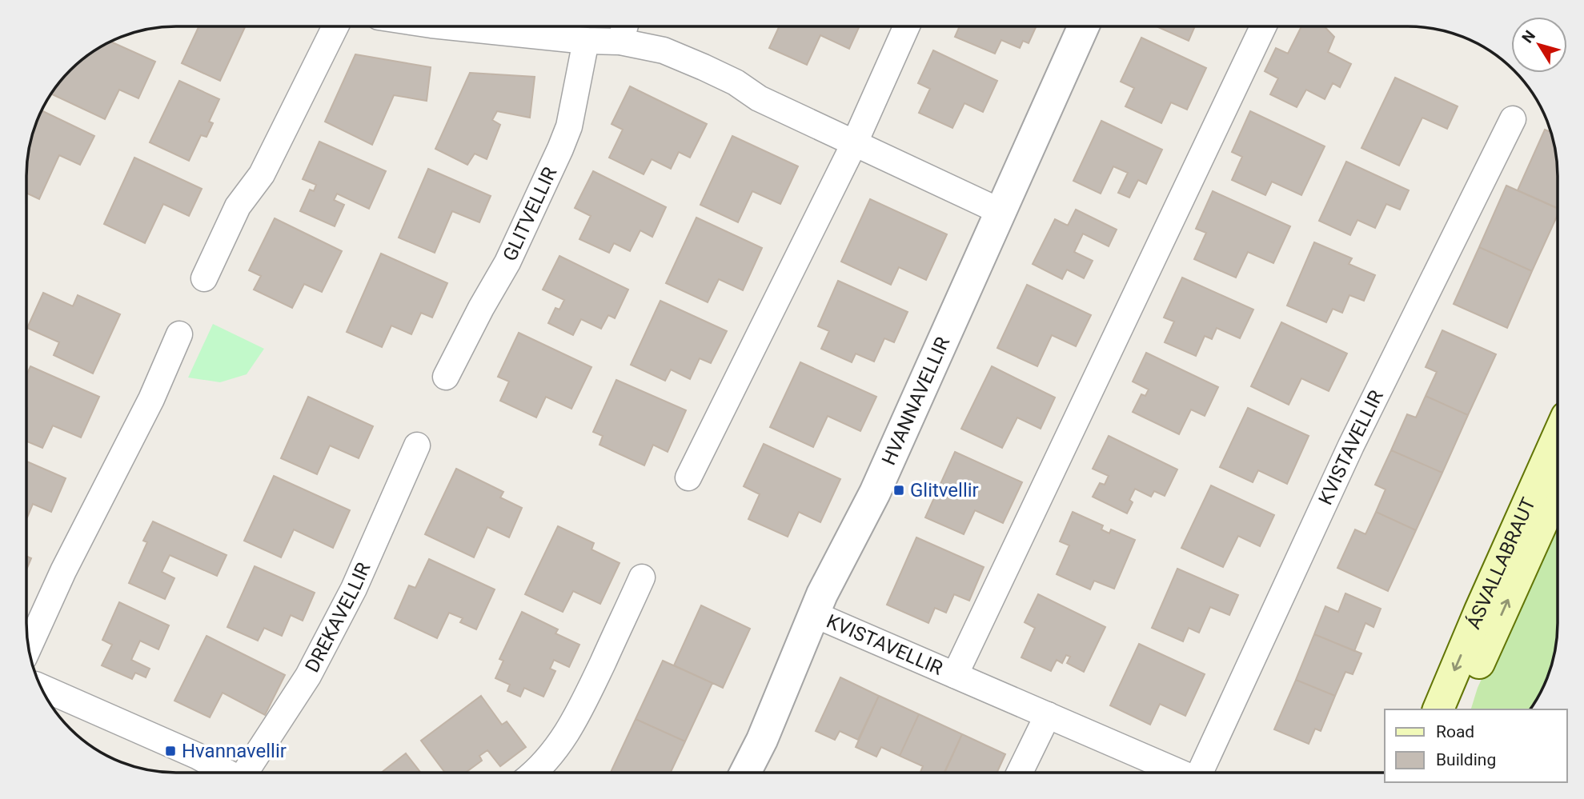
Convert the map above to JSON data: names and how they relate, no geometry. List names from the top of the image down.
{
  "streets": {
    "main road": ["ÁSVALLABRAUT"],
    "street": [
      "GLITVELLIR",
      "HVANNAVELLIR",
      "KVISTAVELLIR",
      "DREKAVELLIR"
    ]
  },
  "crossings": [
    ["HVANNAVELLIR", "KVISTAVELLIR"]
  ],
  "places": {
    "transit": ["Glitvellir", "Hvannavellir"]
  },
  "legend": ["Road", "Building"],
  "north": "top left"
}
